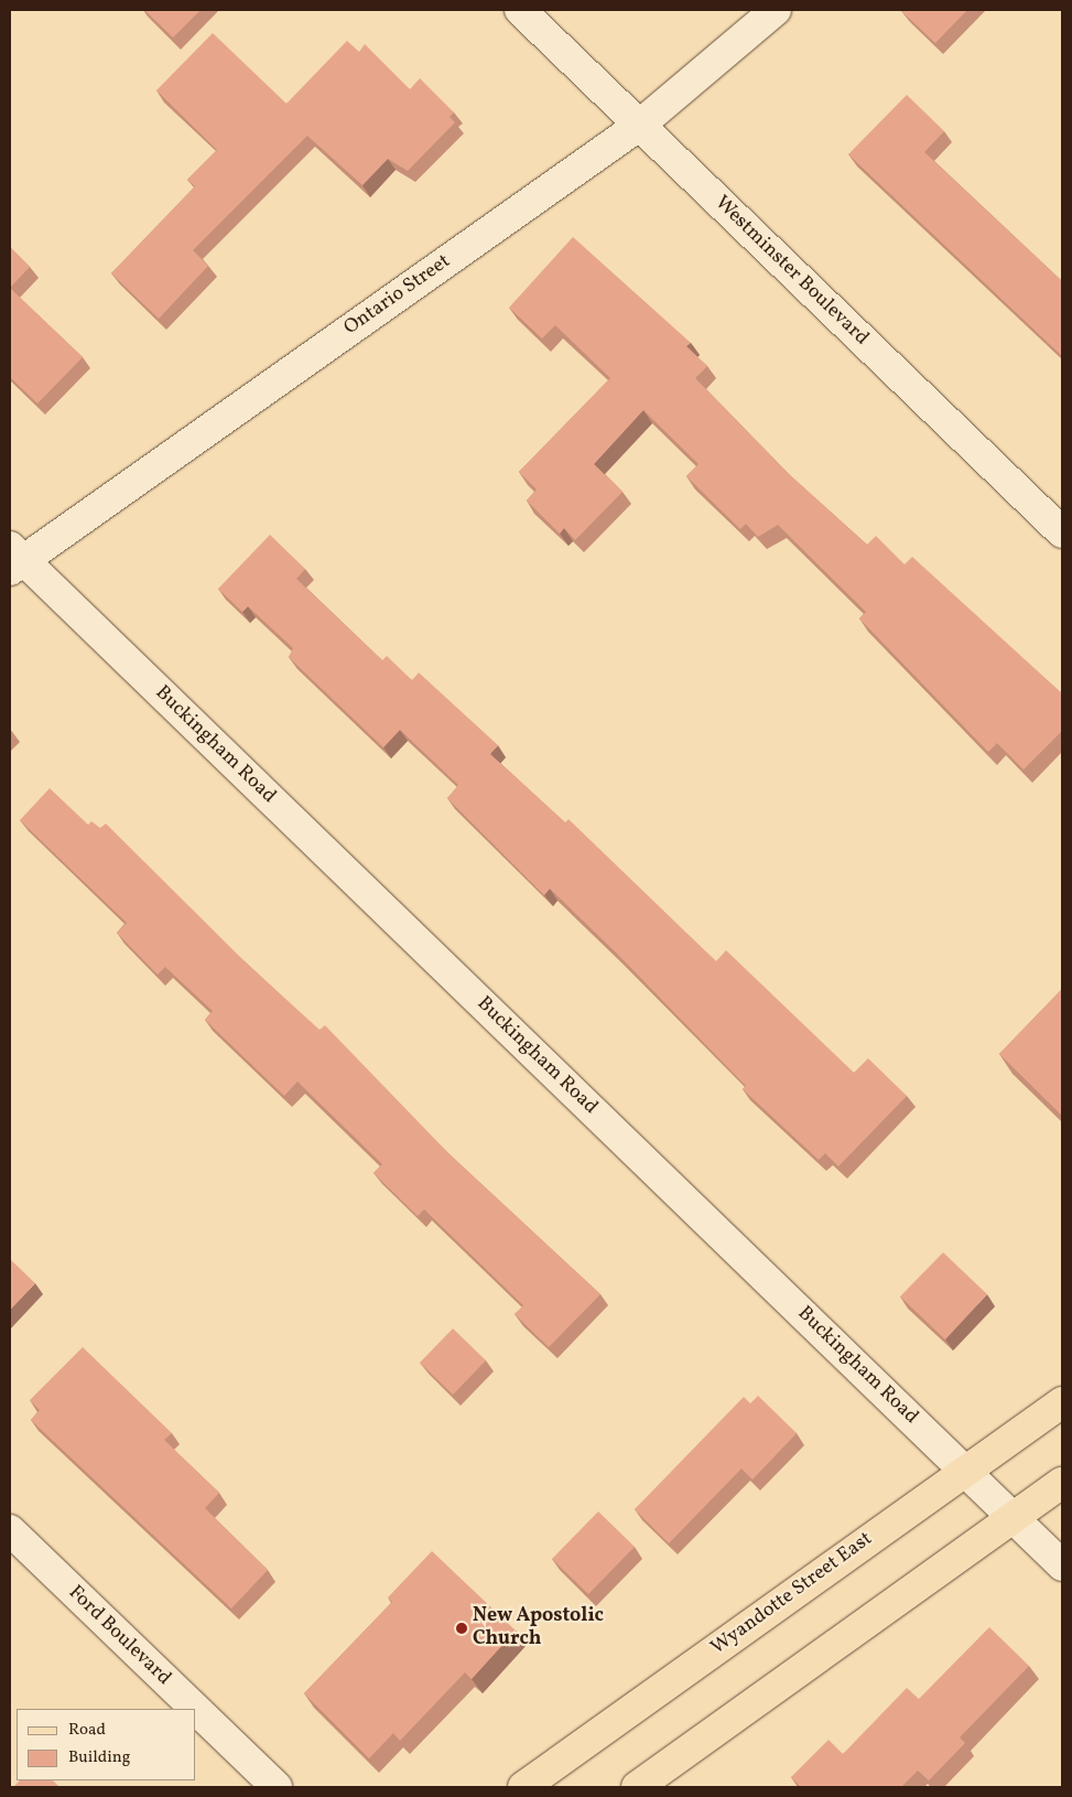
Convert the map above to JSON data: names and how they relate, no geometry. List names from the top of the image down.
{
  "streets": {
    "main road": ["Wyandotte Street East"],
    "street": [
      "Westminster Boulevard",
      "Ontario Street",
      "Buckingham Road",
      "Ford Boulevard"
    ]
  },
  "crossings": [
    ["Westminster Boulevard", "Ontario Street"],
    ["Ontario Street", "Buckingham Road"],
    ["Buckingham Road", "Wyandotte Street East"]
  ],
  "places": ["New Apostolic Church"],
  "legend": ["Road", "Building"]
}
